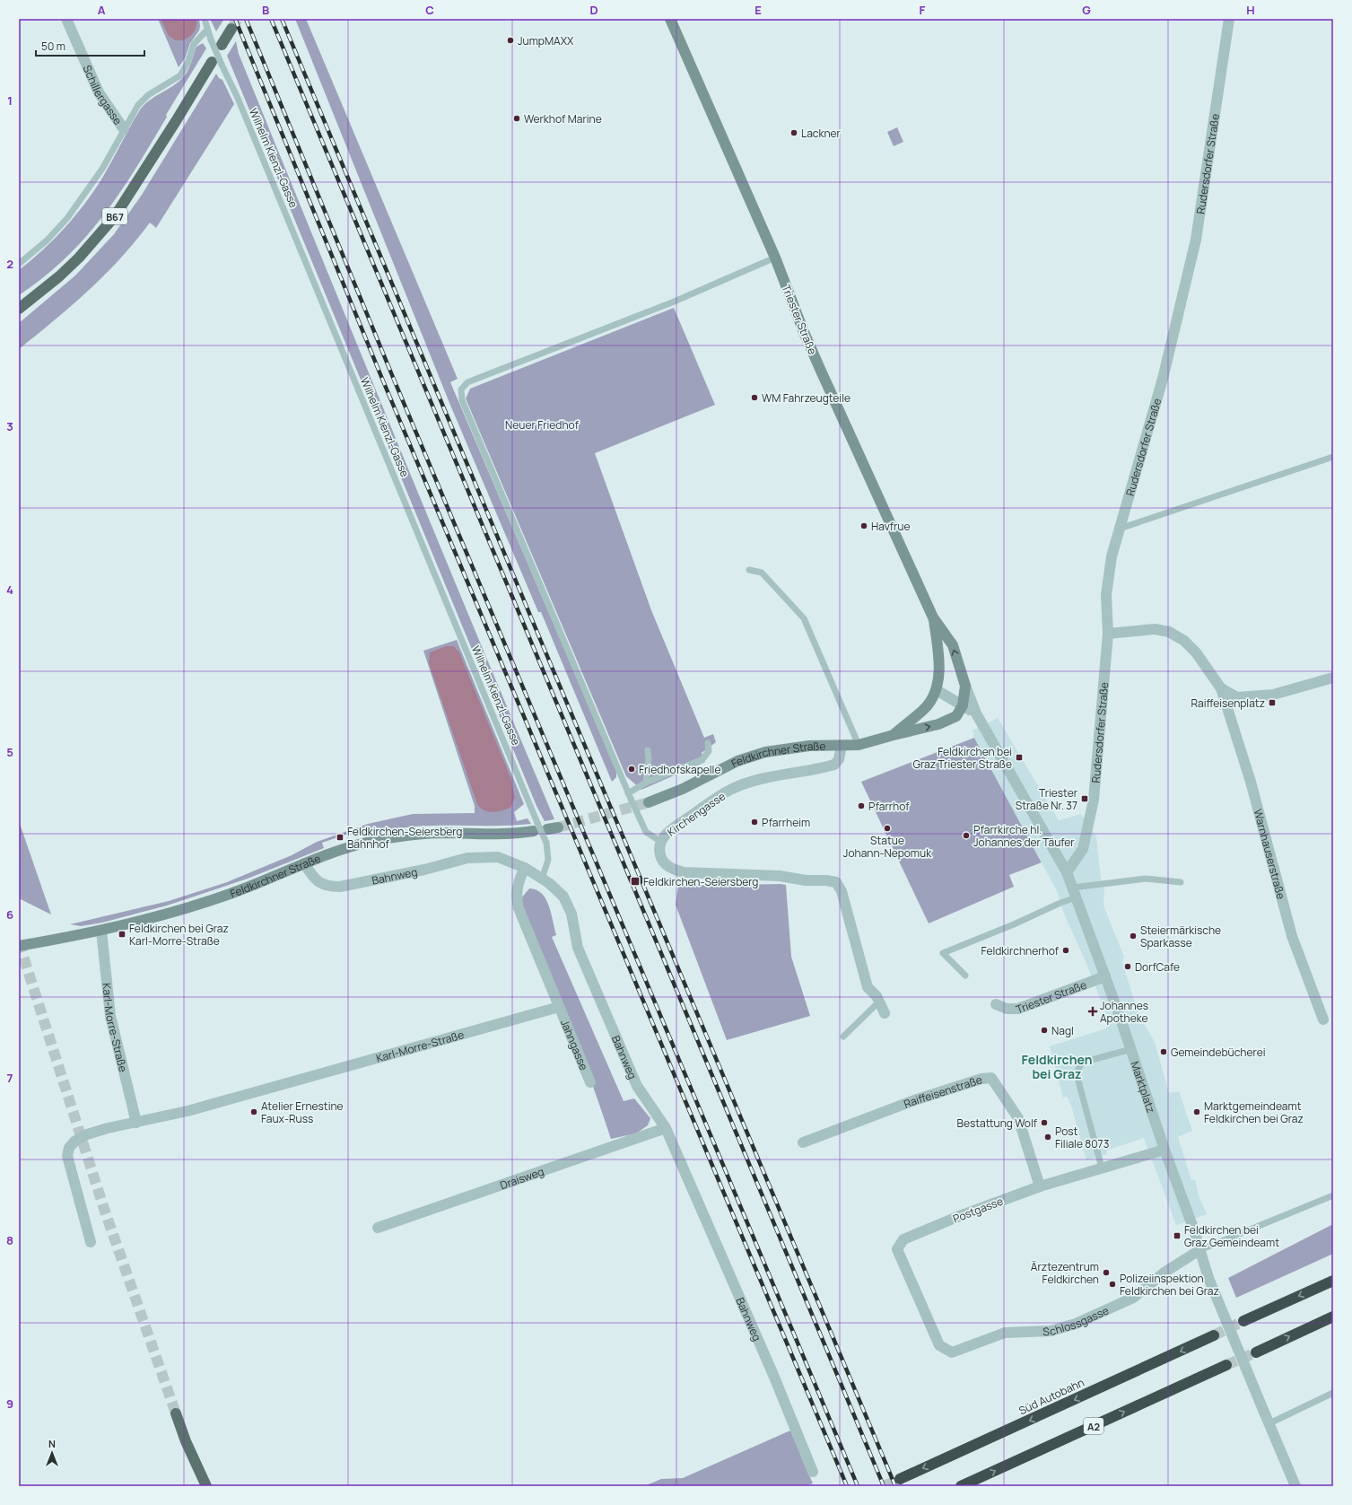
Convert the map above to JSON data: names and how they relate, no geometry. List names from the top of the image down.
{
  "streets": {
    "highway": ["Süd Autobahn", "A2"],
    "main road": ["B67"],
    "street": [
      "Schillergasse",
      "Rudersdorfer Straße",
      "Triester Straße",
      "Feldkirchner Straße",
      "Kirchengasse",
      "Warnhauserstraße",
      "Bahnweg",
      "Karl-Morre-Straße",
      "Jahngasse",
      "Marktplatz",
      "Raiffeisenstraße",
      "Draisweg",
      "Postgasse",
      "Schlossgasse"
    ],
    "lane": ["Wilhelm Kienzl-Gasse"]
  },
  "crossings": [
    ["Wilhelm Kienzl-Gasse", "B67"],
    ["Wilhelm Kienzl-Gasse", "Feldkirchner Straße"],
    ["Wilhelm Kienzl-Gasse", "Bahnweg"],
    ["Rudersdorfer Straße", "Warnhauserstraße"],
    ["Triester Straße", "Marktplatz"],
    ["Feldkirchner Straße", "Kirchengasse"],
    ["Feldkirchner Straße", "Bahnweg"],
    ["Feldkirchner Straße", "Karl-Morre-Straße"],
    ["Bahnweg", "Draisweg"],
    ["Karl-Morre-Straße", "Jahngasse"],
    ["Marktplatz", "Postgasse"],
    ["Raiffeisenstraße", "Postgasse"],
    ["Postgasse", "Schlossgasse"]
  ],
  "districts": ["Feldkirchen bei Graz"],
  "parks": ["Neuer Friedhof"],
  "places": {
    "other": [
      "JumpMAXX",
      "Werkhof Marine",
      "Lackner",
      "WM Fahrzeugteile",
      "Havfrue",
      "Friedhofskapelle",
      "Pfarrhof",
      "Pfarrheim",
      "Statue Johann-Nepomuk",
      "Pfarrkirche hl. Johannes der Täufer",
      "Steiermärkische Sparkasse",
      "Feldkirchnerhof",
      "DorfCafe",
      "Nagl",
      "Gemeindebücherei",
      "Atelier Ernestine Faux-Russ",
      "Marktgemeindeamt Feldkirchen bei Graz",
      "Bestattung Wolf",
      "Post Filiale 8073",
      "Ärztezentrum Feldkirchen",
      "Polizeiinspektion Feldkirchen bei Graz"
    ],
    "transit": [
      "Raiffeisenplatz",
      "Feldkirchen bei Graz Triester Straße",
      "Triester Straße Nr. 37",
      "Feldkirchen-Seiersberg Bahnhof",
      "Feldkirchen-Seiersberg",
      "Feldkirchen bei Graz Karl-Morre-Straße",
      "Feldkirchen bei Graz Gemeindeamt"
    ],
    "health": ["Johannes Apotheke"]
  },
  "scale_bar": "50 m",
  "north": "top",
  "grid": {
    "columns": [
      "A",
      "B",
      "C",
      "D",
      "E",
      "F",
      "G",
      "H"
    ],
    "rows": [
      "1",
      "2",
      "3",
      "4",
      "5",
      "6",
      "7",
      "8",
      "9"
    ]
  }
}
